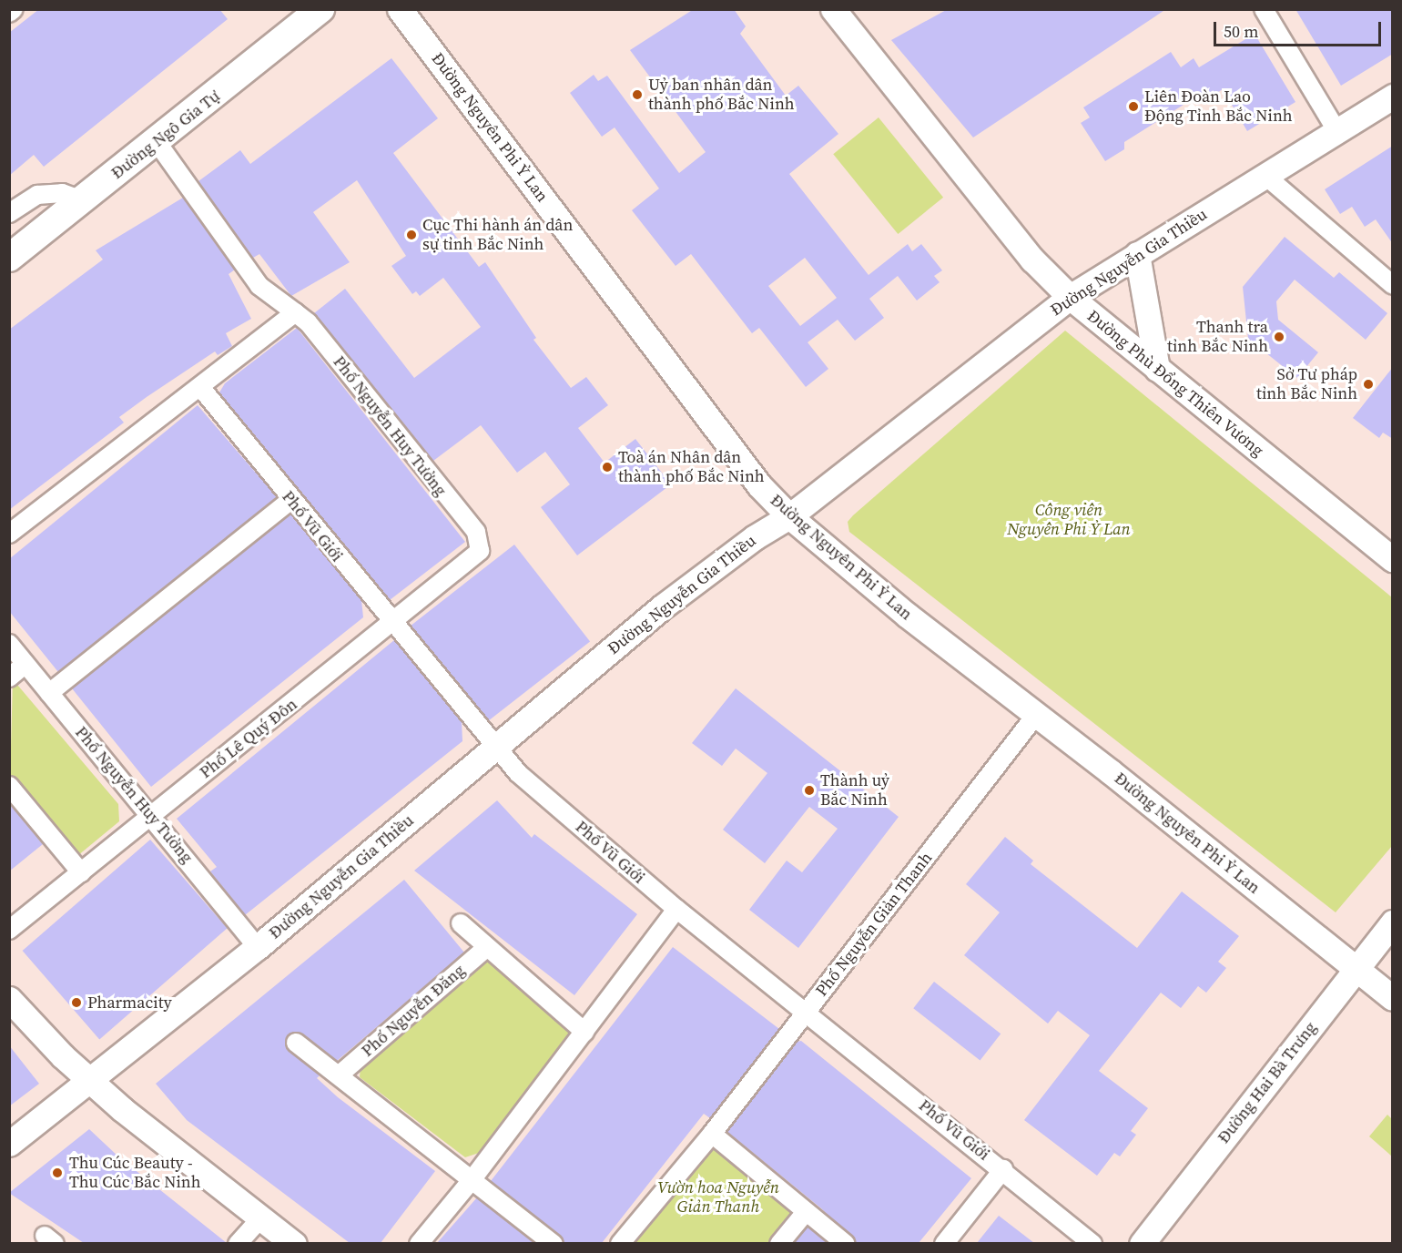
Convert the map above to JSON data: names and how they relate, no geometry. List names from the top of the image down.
{
  "streets": {
    "main road": ["Đường Ngô Gia Tự"],
    "street": [
      "Đường Nguyên Phi Ỷ Lan",
      "Đường Nguyễn Gia Thiều",
      "Đường Phù Đổng Thiên Vương",
      "Phố Nguyễn Huy Tưởng",
      "Phố Vũ Giới",
      "Phố Lê Quý Đôn",
      "Phố Nguyễn Giản Thanh",
      "Phố Nguyễn Đăng",
      "Đường Hai Bà Trưng"
    ]
  },
  "crossings": [
    ["Đường Nguyên Phi Ỷ Lan", "Đường Nguyễn Gia Thiều"],
    ["Đường Nguyên Phi Ỷ Lan", "Phố Nguyễn Giản Thanh"],
    ["Đường Nguyên Phi Ỷ Lan", "Đường Hai Bà Trưng"],
    ["Đường Ngô Gia Tự", "Phố Nguyễn Huy Tưởng"],
    ["Đường Nguyễn Gia Thiều", "Đường Phù Đổng Thiên Vương"],
    ["Đường Nguyễn Gia Thiều", "Phố Nguyễn Huy Tưởng"],
    ["Đường Nguyễn Gia Thiều", "Phố Vũ Giới"],
    ["Phố Nguyễn Huy Tưởng", "Phố Lê Quý Đôn"],
    ["Phố Vũ Giới", "Phố Lê Quý Đôn"],
    ["Phố Vũ Giới", "Phố Nguyễn Giản Thanh"]
  ],
  "parks": ["Công viên Nguyên Phi Ỷ Lan", "Vườn hoa Nguyễn Giản Thanh"],
  "places": [
    "Uỷ ban nhân dân thành phố Bắc Ninh",
    "Liên Đoàn Lao Động Tỉnh Bắc Ninh",
    "Cục Thi hành án dân sự tỉnh Bắc Ninh",
    "Thanh tra tỉnh Bắc Ninh",
    "Sở Tư pháp tỉnh Bắc Ninh",
    "Toà án Nhân dân thành phố Bắc Ninh",
    "Thành uỷ Bắc Ninh",
    "Pharmacity",
    "Thu Cúc Beauty - Thu Cúc Bắc Ninh"
  ],
  "scale_bar": "50 m"
}
